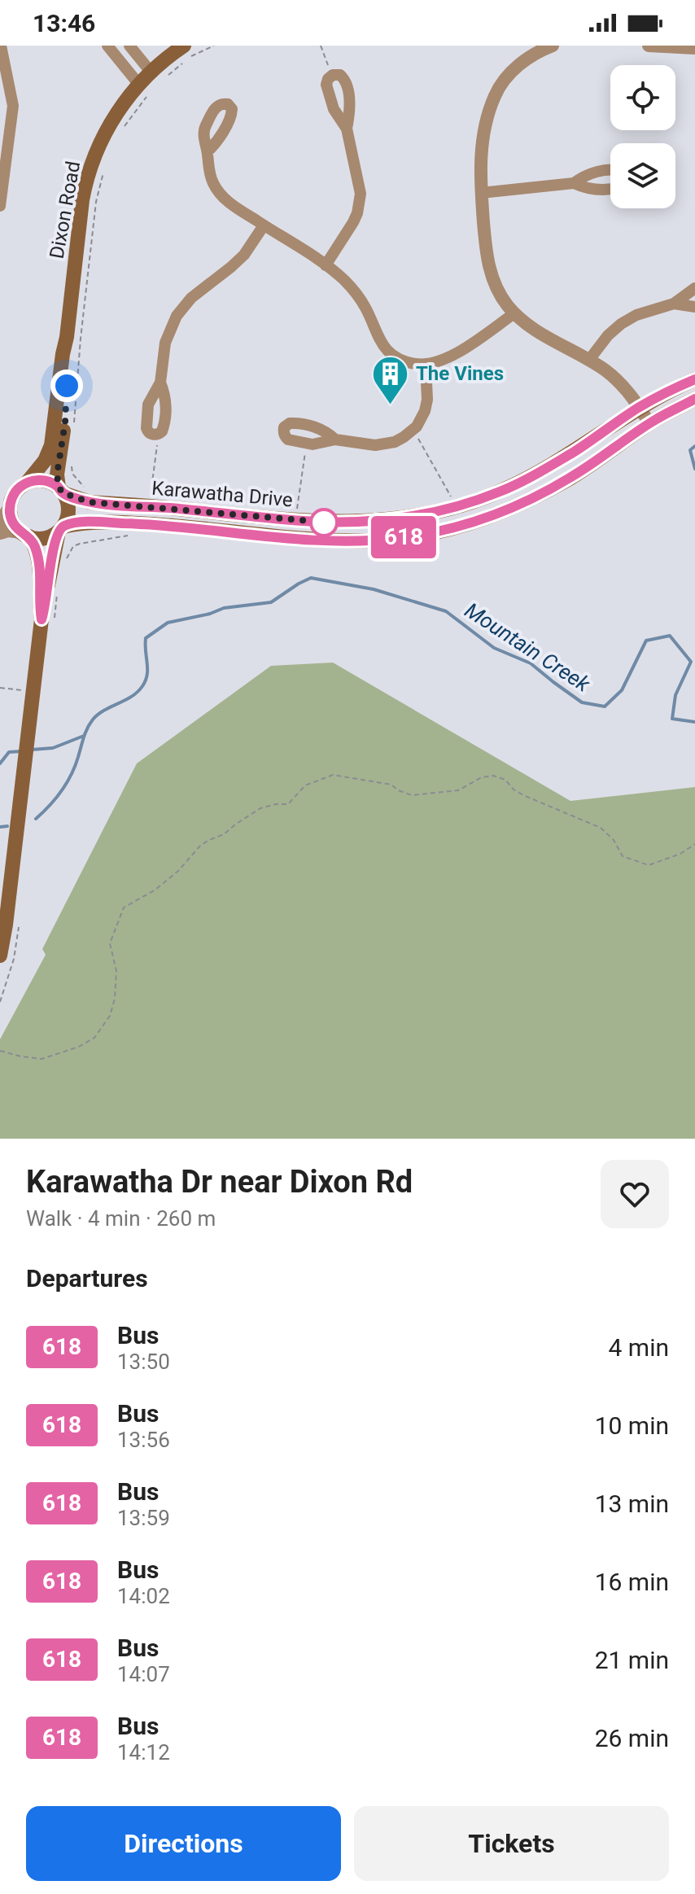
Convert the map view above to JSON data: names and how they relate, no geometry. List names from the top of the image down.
{
  "streets": {
    "main road": ["Dixon Road", "Karawatha Drive"]
  },
  "crossings": [
    ["Dixon Road", "Karawatha Drive"]
  ],
  "water": ["Mountain Creek"],
  "places": {
    "building": ["The Vines"]
  },
  "lines": ["bus line 618"],
  "page": {
    "status": "13:46",
    "on_map": "618",
    "heading": [
      ["Karawatha Dr near Dixon Rd", "Walk · 4 min · 260 m"],
      "Departures"
    ],
    "list": [
      {
        "mark": "618",
        "name": "Bus",
        "note": "13:50",
        "value": "4 min"
      },
      {
        "mark": "618",
        "name": "Bus",
        "note": "13:56",
        "value": "10 min"
      },
      {
        "mark": "618",
        "name": "Bus",
        "note": "13:59",
        "value": "13 min"
      },
      {
        "mark": "618",
        "name": "Bus",
        "note": "14:02",
        "value": "16 min"
      },
      {
        "mark": "618",
        "name": "Bus",
        "note": "14:07",
        "value": "21 min"
      },
      {
        "mark": "618",
        "name": "Bus",
        "note": "14:12",
        "value": "26 min"
      }
    ],
    "buttons": ["Directions", "Tickets"]
  }
}
